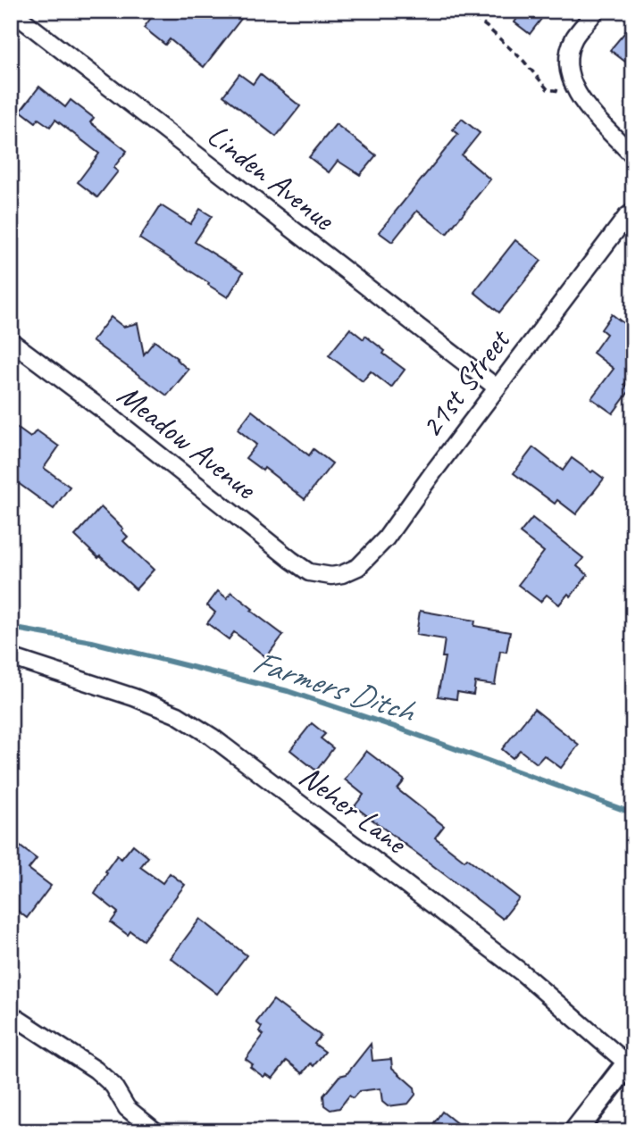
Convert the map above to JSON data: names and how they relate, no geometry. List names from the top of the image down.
{
  "streets": {
    "street": [
      "Linden Avenue",
      "21st Street",
      "Meadow Avenue",
      "Neher Lane"
    ]
  },
  "crossings": [
    ["Linden Avenue", "21st Street"],
    ["21st Street", "Meadow Avenue"]
  ],
  "water": ["Farmers Ditch"]
}
